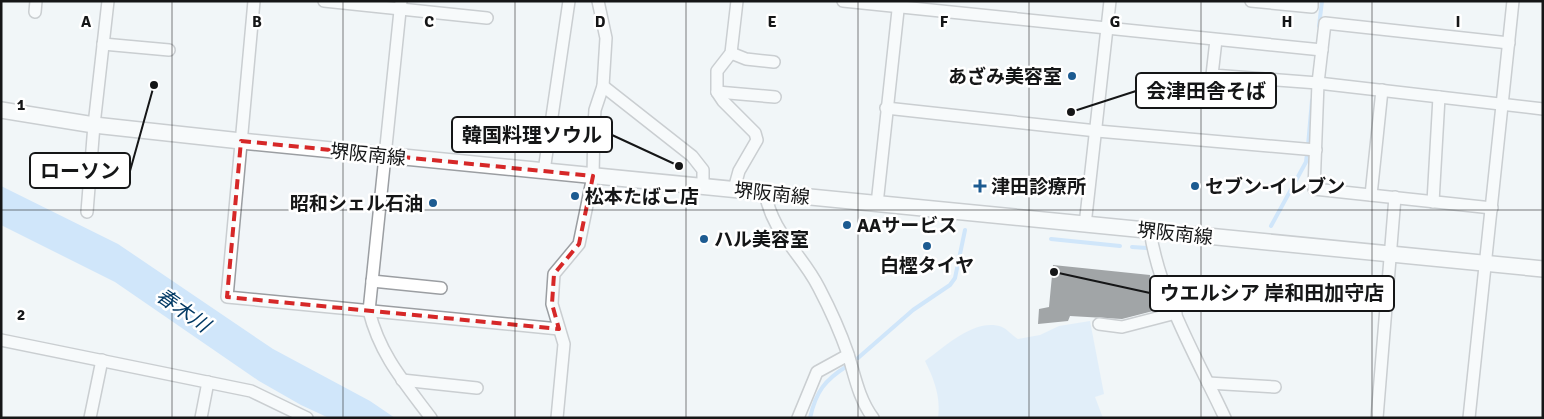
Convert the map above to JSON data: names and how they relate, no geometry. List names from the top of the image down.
{
  "streets": {
    "main road": ["堺阪南線"]
  },
  "water": ["春木川"],
  "places": {
    "other": [
      "あざみ美容室",
      "ローソン",
      "会津田舎そば",
      "韓国料理ソウル",
      "セブン-イレブン",
      "松本たばこ店",
      "昭和シェル石油",
      "AAサービス",
      "ハル美容室",
      "白樫タイヤ",
      "ウエルシア 岸和田加守店"
    ],
    "health": ["津田診療所"]
  },
  "grid": {
    "columns": [
      "A",
      "B",
      "C",
      "D",
      "E",
      "F",
      "G",
      "H",
      "I"
    ],
    "rows": ["1", "2"]
  }
}
